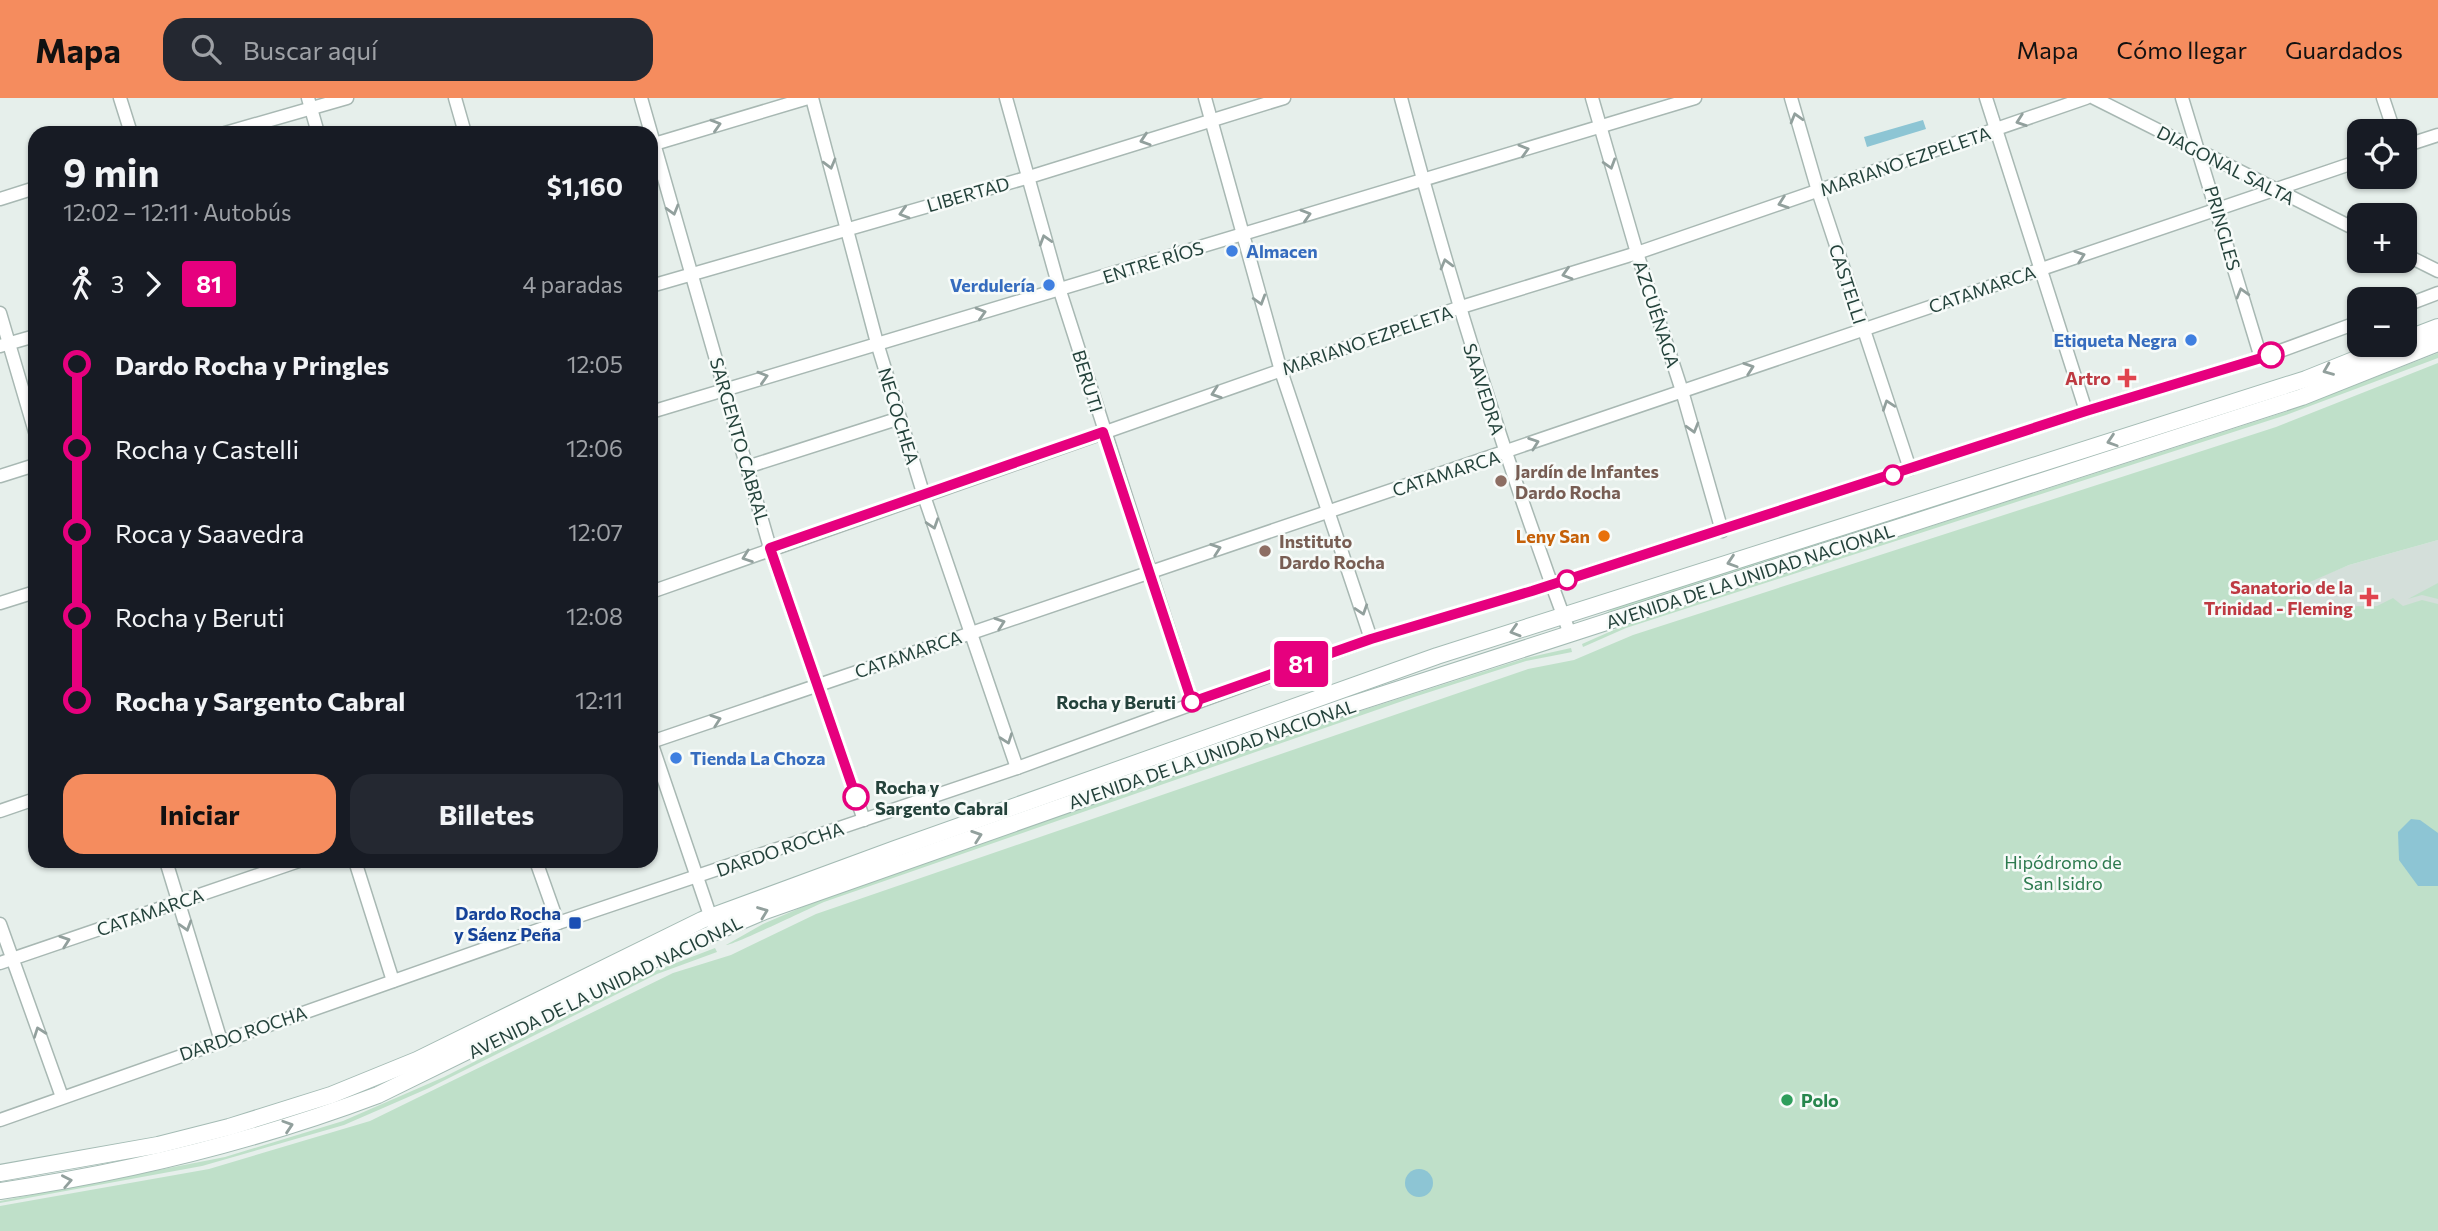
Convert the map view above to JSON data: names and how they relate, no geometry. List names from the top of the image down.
{
  "streets": {
    "main road": ["AVENIDA DE LA UNIDAD NACIONAL"],
    "street": [
      "MARIANO EZPELETA",
      "DIAGONAL SALTA",
      "LIBERTAD",
      "PRINGLES",
      "ENTRE RÍOS",
      "CASTELLI",
      "CATAMARCA",
      "AZCUÉNAGA",
      "BERUTI",
      "SAAVEDRA",
      "NECOCHEA",
      "SARGENTO CABRAL",
      "DARDO ROCHA"
    ]
  },
  "crossings": [
    ["MARIANO EZPELETA", "CASTELLI"],
    ["MARIANO EZPELETA", "AZCUÉNAGA"],
    ["MARIANO EZPELETA", "BERUTI"],
    ["MARIANO EZPELETA", "SAAVEDRA"],
    ["MARIANO EZPELETA", "NECOCHEA"],
    ["MARIANO EZPELETA", "SARGENTO CABRAL"],
    ["DIAGONAL SALTA", "PRINGLES"],
    ["DIAGONAL SALTA", "CATAMARCA"],
    ["LIBERTAD", "BERUTI"],
    ["LIBERTAD", "NECOCHEA"],
    ["LIBERTAD", "SARGENTO CABRAL"],
    ["PRINGLES", "CATAMARCA"],
    ["PRINGLES", "DARDO ROCHA"],
    ["ENTRE RÍOS", "AZCUÉNAGA"],
    ["ENTRE RÍOS", "BERUTI"],
    ["ENTRE RÍOS", "SAAVEDRA"],
    ["ENTRE RÍOS", "NECOCHEA"],
    ["ENTRE RÍOS", "SARGENTO CABRAL"],
    ["CASTELLI", "CATAMARCA"],
    ["CASTELLI", "DARDO ROCHA"],
    ["CATAMARCA", "AZCUÉNAGA"],
    ["CATAMARCA", "BERUTI"],
    ["CATAMARCA", "SAAVEDRA"],
    ["CATAMARCA", "NECOCHEA"],
    ["CATAMARCA", "SARGENTO CABRAL"],
    ["AZCUÉNAGA", "DARDO ROCHA"],
    ["BERUTI", "DARDO ROCHA"],
    ["SAAVEDRA", "AVENIDA DE LA UNIDAD NACIONAL"],
    ["SAAVEDRA", "DARDO ROCHA"],
    ["NECOCHEA", "DARDO ROCHA"],
    ["SARGENTO CABRAL", "DARDO ROCHA"]
  ],
  "one_way": [
    "MARIANO EZPELETA",
    "LIBERTAD",
    "PRINGLES",
    "ENTRE RÍOS",
    "CASTELLI",
    "CATAMARCA",
    "AZCUÉNAGA",
    "NECOCHEA"
  ],
  "parks": ["Hipódromo de San Isidro"],
  "places": {
    "other": [
      "Almacen",
      "Verdulería",
      "Etiqueta Negra",
      "Jardín de Infantes Dardo Rocha",
      "Leny San",
      "Instituto Dardo Rocha",
      "Rocha y Beruti",
      "Tienda La Choza",
      "Rocha y Sargento Cabral",
      "Polo"
    ],
    "health": ["Artro", "Sanatorio de la Trinidad - Fleming"],
    "transit": ["Dardo Rocha y Sáenz Peña"]
  },
  "lines": ["bus line 81"],
  "page": {
    "header": "Mapa",
    "search": "Buscar aquí",
    "nav": ["Mapa", "Cómo llegar", "Guardados"],
    "on_map": "81",
    "map_buttons": ["+", "−"],
    "heading": ["9 min", "12:02 – 12:11 · Autobús", "$1,160"],
    "legs": ["3", "81", "4 paradas"],
    "list": [
      {
        "name": "Dardo Rocha y Pringles",
        "value": "12:05"
      },
      {
        "name": "Rocha y Castelli",
        "value": "12:06"
      },
      {
        "name": "Roca y Saavedra",
        "value": "12:07"
      },
      {
        "name": "Rocha y Beruti",
        "value": "12:08"
      },
      {
        "name": "Rocha y Sargento Cabral",
        "value": "12:11"
      }
    ],
    "buttons": ["Iniciar", "Billetes"]
  }
}
